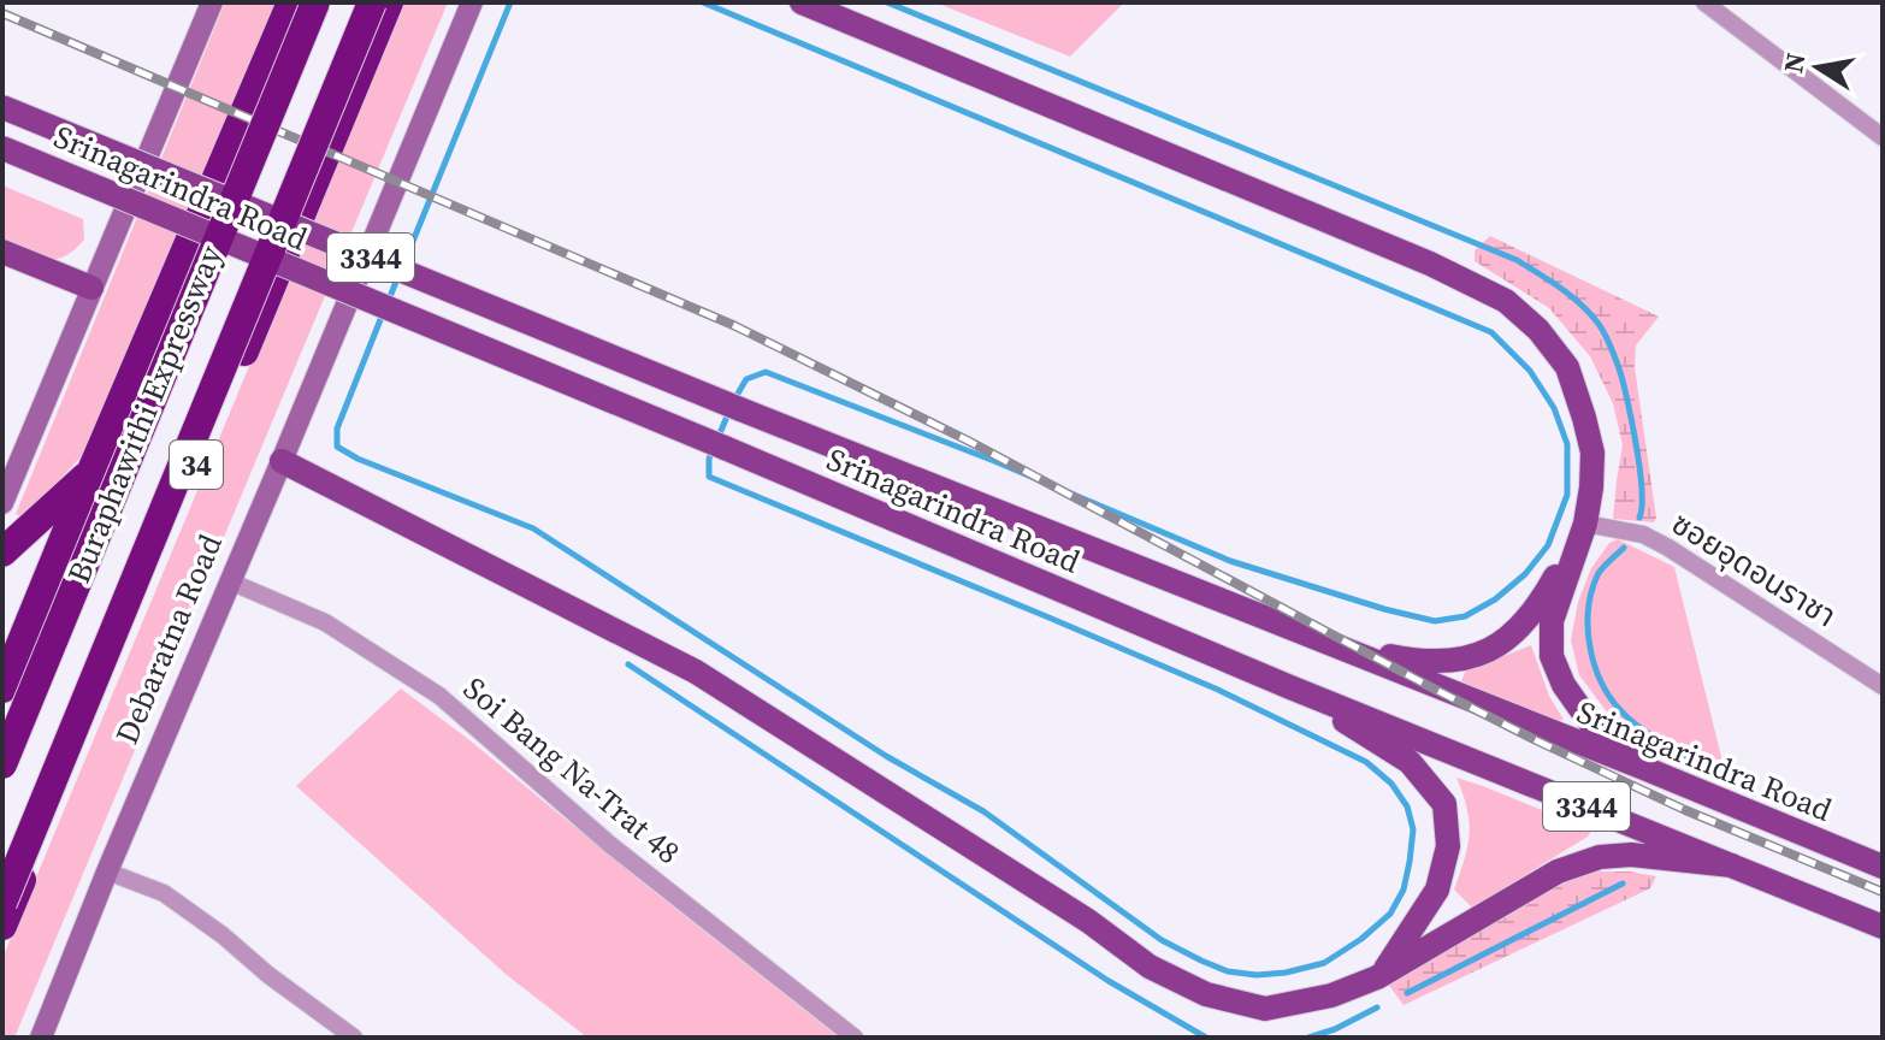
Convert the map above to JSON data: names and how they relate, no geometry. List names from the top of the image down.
{
  "streets": {
    "highway": ["Buraphawithi Expressway", "34", "Debaratna Road"],
    "main road": ["Srinagarindra Road", "3344"],
    "street": ["ซอยอุดอนราชา", "Soi Bang Na-Trat 48"]
  },
  "crossings": [
    ["Debaratna Road", "Soi Bang Na-Trat 48"]
  ],
  "north": "left"
}
